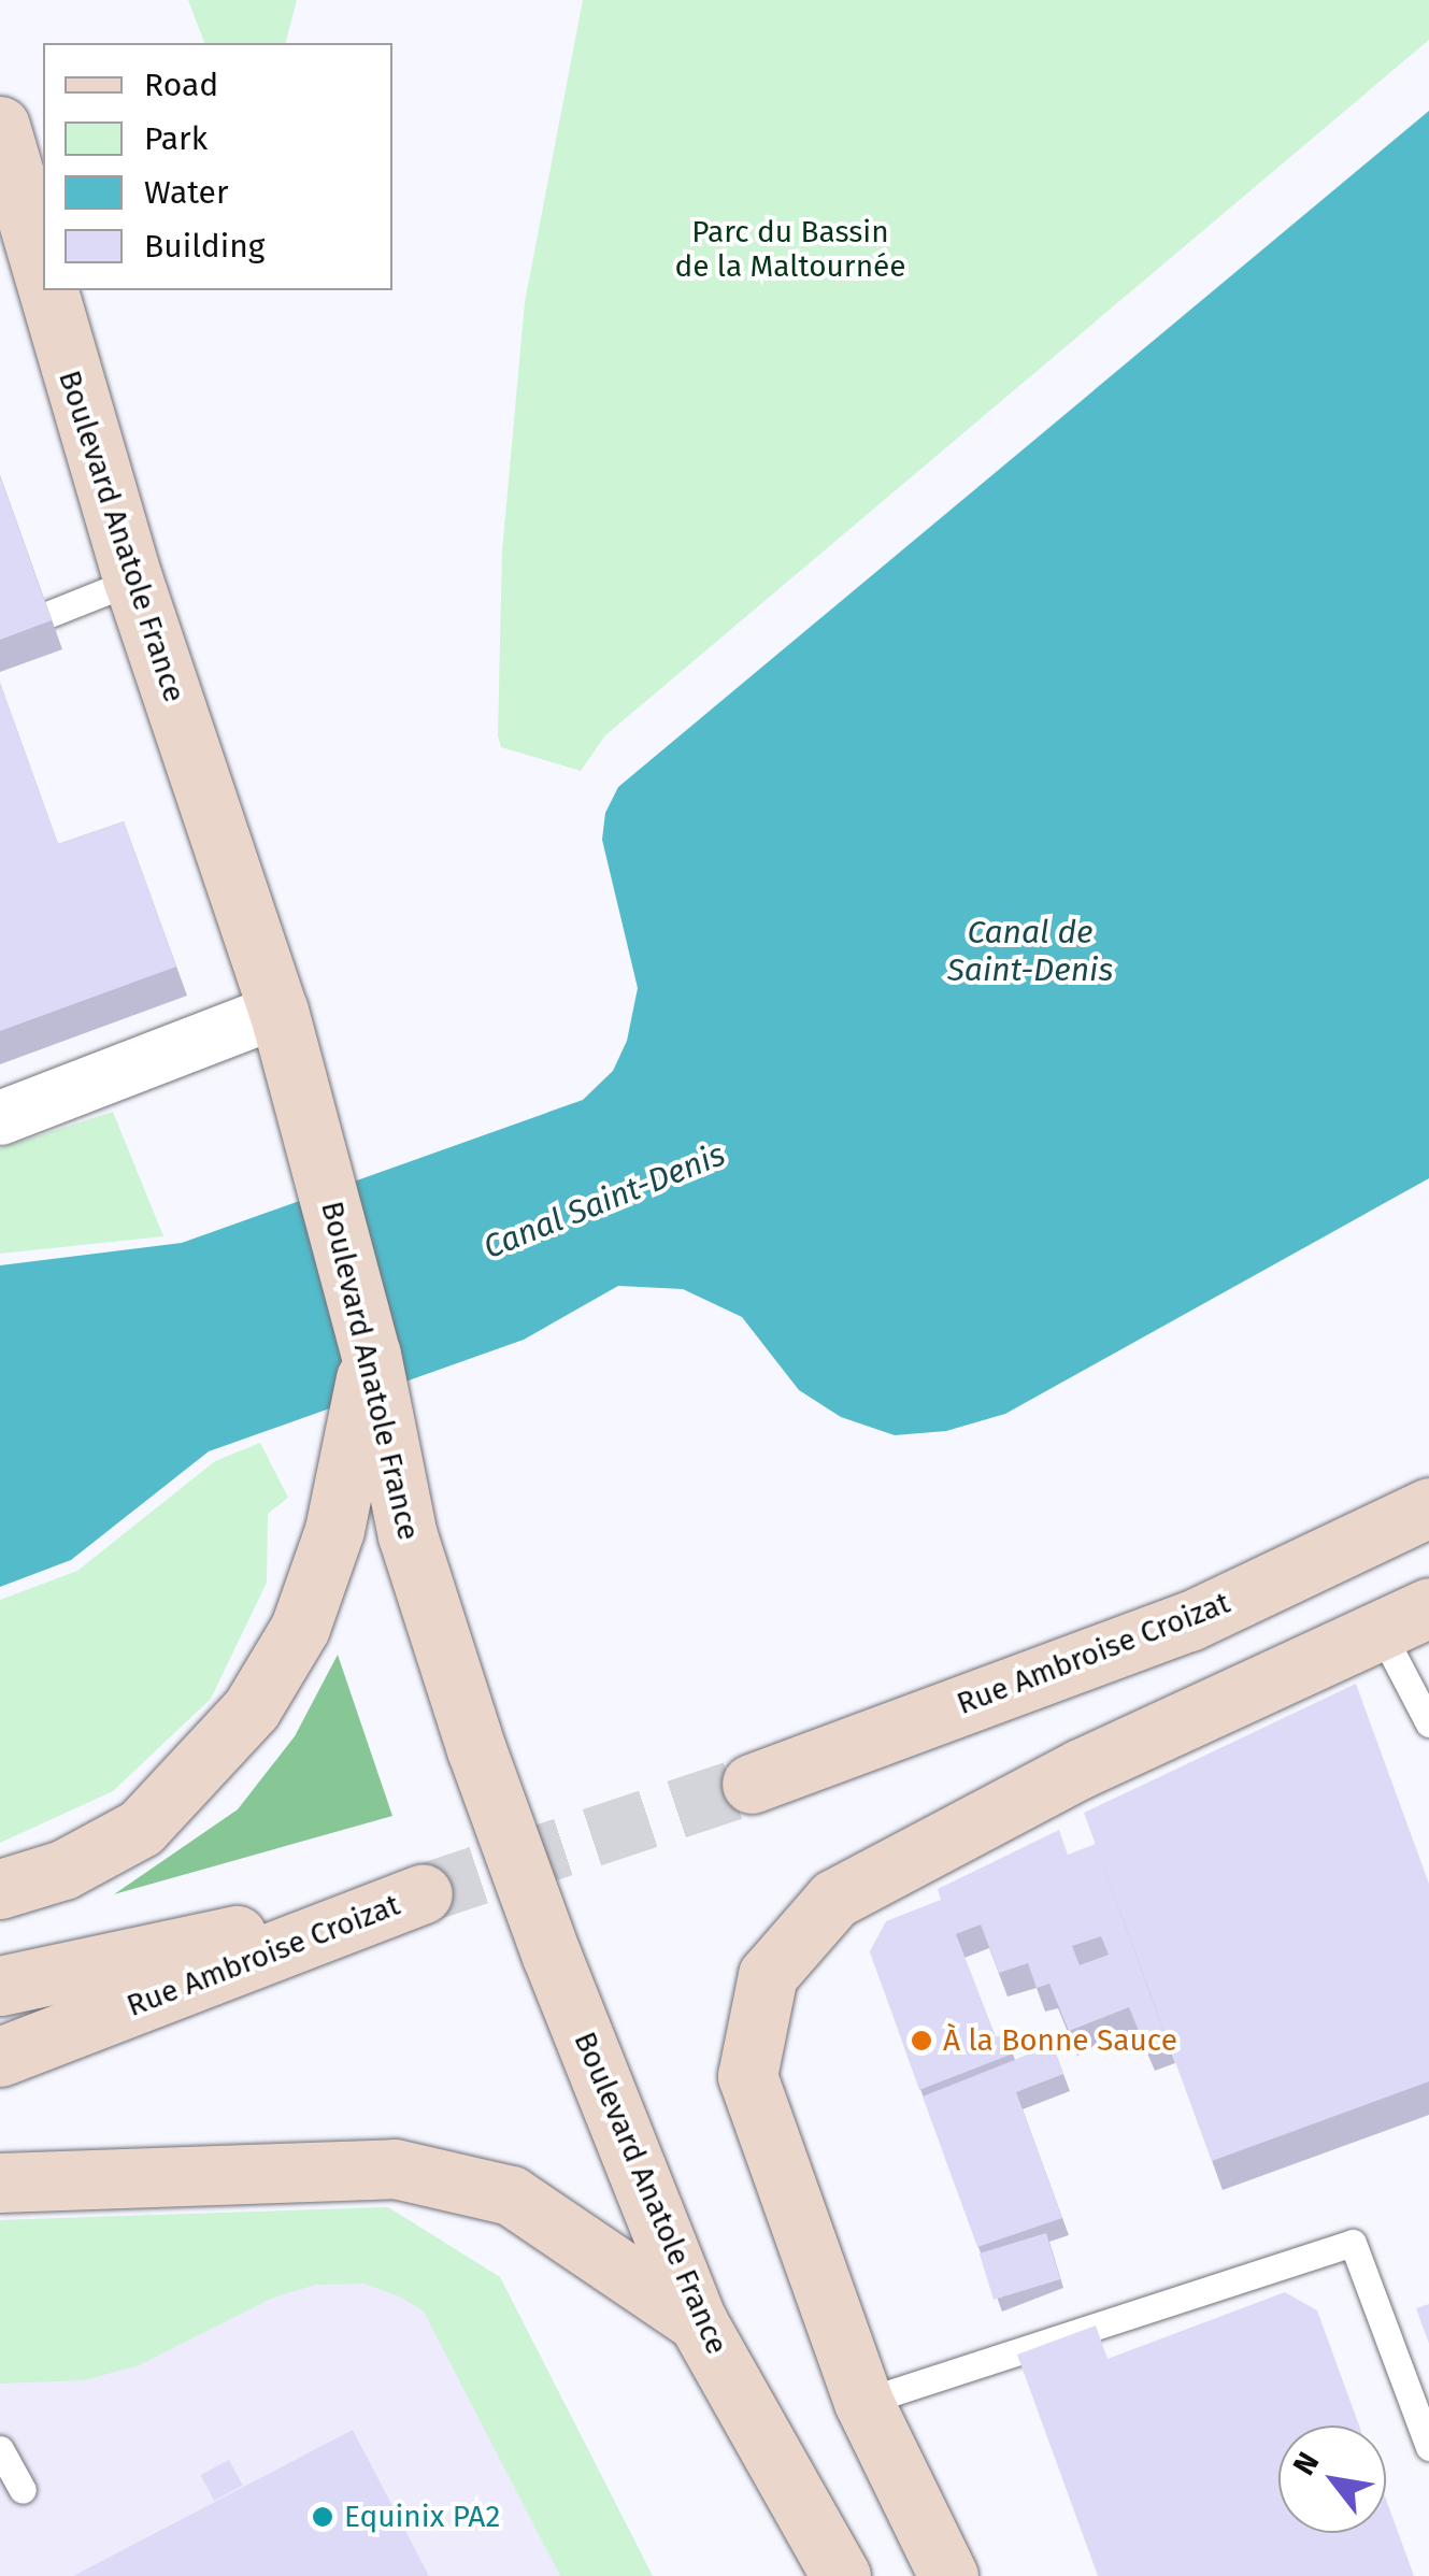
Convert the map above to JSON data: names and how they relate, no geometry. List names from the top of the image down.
{
  "streets": {
    "main road": ["Boulevard Anatole France", "Rue Ambroise Croizat"]
  },
  "water": ["Canal de Saint-Denis", "Canal Saint-Denis"],
  "parks": ["Parc du Bassin de la Maltournée"],
  "places": ["À la Bonne Sauce", "Equinix PA2"],
  "legend": [
    "Road",
    "Park",
    "Water",
    "Building"
  ],
  "north": "top left"
}
